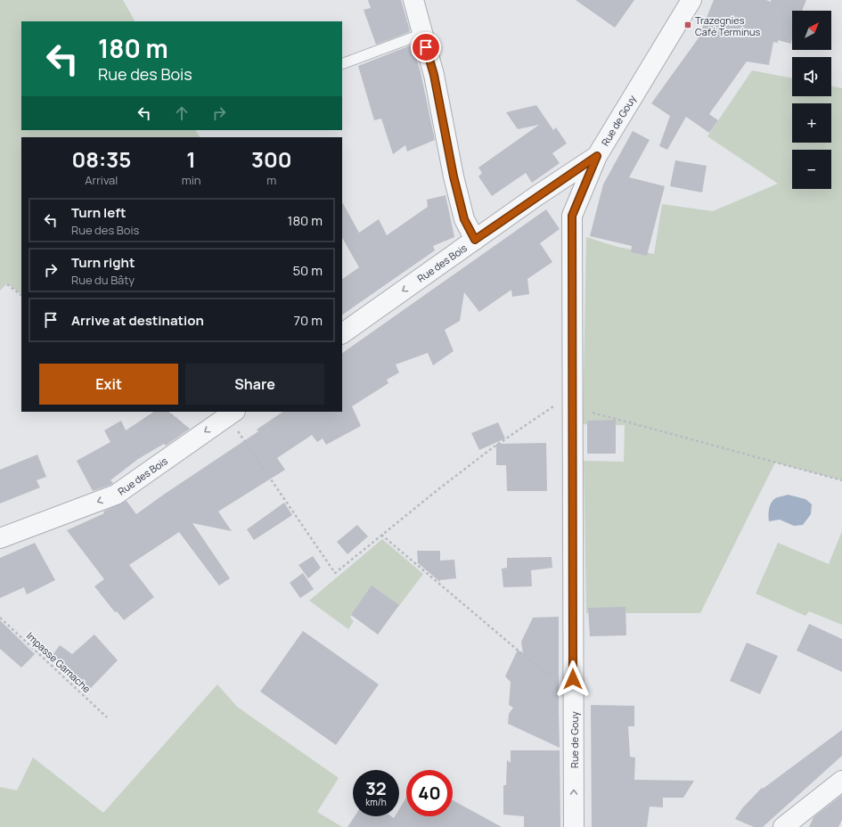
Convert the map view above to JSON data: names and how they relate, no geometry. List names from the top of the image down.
{
  "streets": {
    "street": ["Rue de Gouy", "Rue des Bois"],
    "path": ["Impasse Gamache"]
  },
  "crossings": [
    ["Rue de Gouy", "Rue des Bois"]
  ],
  "one_way": ["Rue des Bois"],
  "places": {
    "transit": ["Trazegnies Café Terminus"]
  },
  "north": "top right",
  "page": {
    "map_buttons": ["+", "−"],
    "turn": ["180 m", "Rue des Bois"],
    "eta": [
      "08:35",
      "Arrival",
      "1",
      "min",
      "300",
      "m"
    ],
    "list": [
      {
        "name": "Turn left",
        "note": "Rue des Bois",
        "value": "180 m"
      },
      {
        "name": "Turn right",
        "note": "Rue du Bâty",
        "value": "50 m"
      },
      {
        "name": "Arrive at destination",
        "value": "70 m"
      }
    ],
    "buttons": ["Exit", "Share"],
    "speed": "32 km/h",
    "limit": "40"
  }
}
